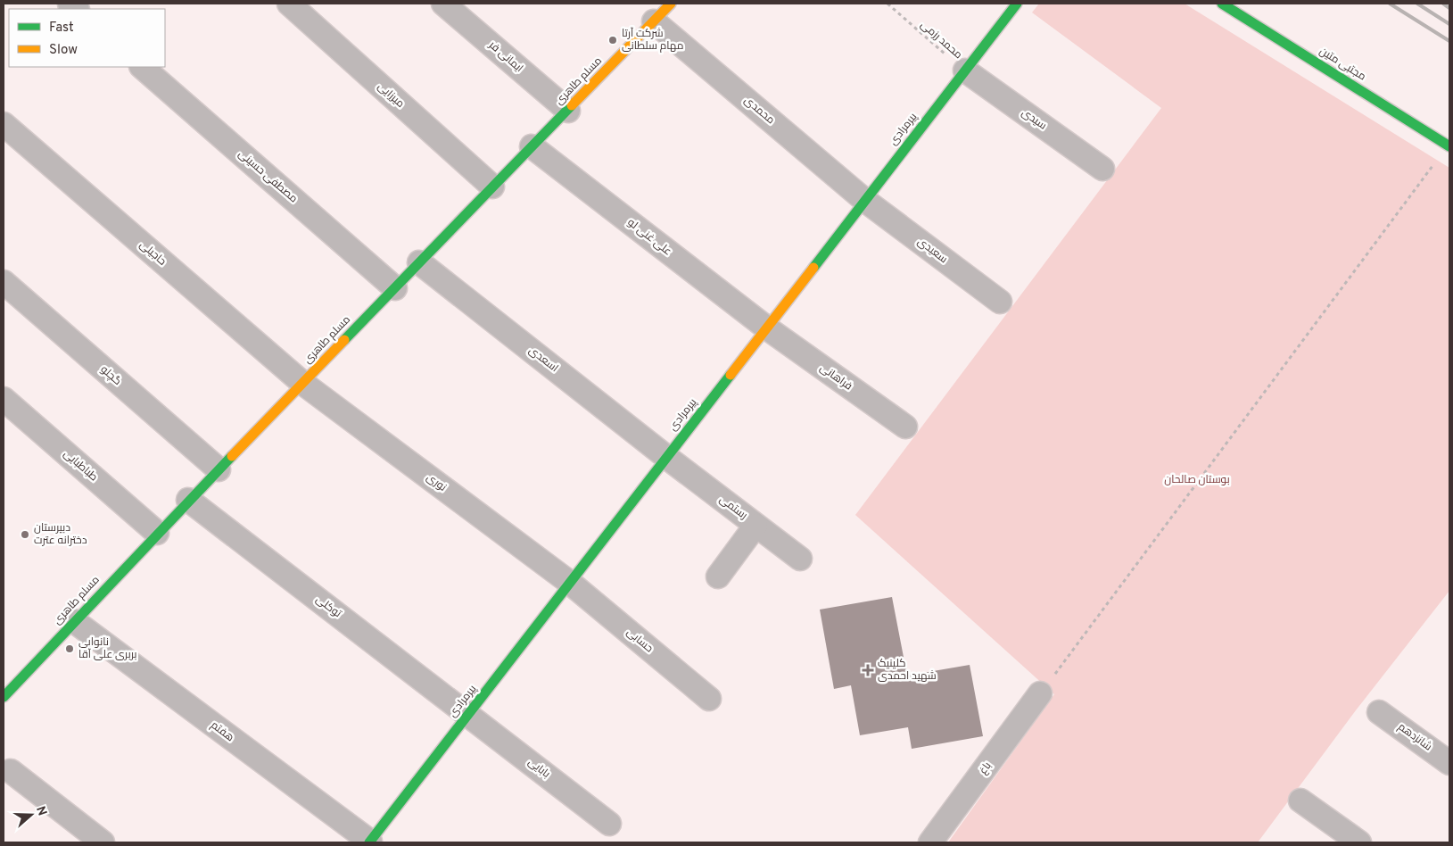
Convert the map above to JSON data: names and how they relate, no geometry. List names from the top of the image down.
{
  "streets": {
    "street": [
      "ایمانی فر",
      "مجتبی متین",
      "مسلم طاهری",
      "میرزایی",
      "محمدی",
      "سیدی",
      "پیرمرادی",
      "مصطفی حسینی",
      "علی غنی لو",
      "سعیدی",
      "حاجیلی",
      "اسعدی",
      "گچلو",
      "فراهانی",
      "طباطبایی",
      "نوری",
      "رستمی",
      "توکلی",
      "حسابی",
      "هفتم",
      "شانزدهم",
      "بابایی",
      "باغ"
    ],
    "path": ["محمد رزمی"]
  },
  "crossings": [
    ["محمد رزمی", "سیدی"],
    ["محمد رزمی", "پیرمرادی"],
    ["ایمانی فر", "مسلم طاهری"],
    ["مسلم طاهری", "میرزایی"],
    ["مسلم طاهری", "محمدی"],
    ["مسلم طاهری", "مصطفی حسینی"],
    ["مسلم طاهری", "علی غنی لو"],
    ["مسلم طاهری", "حاجیلی"],
    ["مسلم طاهری", "اسعدی"],
    ["مسلم طاهری", "گچلو"],
    ["مسلم طاهری", "طباطبایی"],
    ["مسلم طاهری", "نوری"],
    ["مسلم طاهری", "توکلی"],
    ["مسلم طاهری", "هفتم"],
    ["محمدی", "پیرمرادی"],
    ["محمدی", "سعیدی"],
    ["سیدی", "پیرمرادی"],
    ["پیرمرادی", "علی غنی لو"],
    ["پیرمرادی", "سعیدی"],
    ["پیرمرادی", "اسعدی"],
    ["پیرمرادی", "فراهانی"],
    ["پیرمرادی", "نوری"],
    ["پیرمرادی", "رستمی"],
    ["پیرمرادی", "توکلی"],
    ["پیرمرادی", "حسابی"],
    ["پیرمرادی", "هفتم"],
    ["پیرمرادی", "بابایی"],
    ["علی غنی لو", "فراهانی"],
    ["حاجیلی", "نوری"],
    ["اسعدی", "رستمی"],
    ["نوری", "حسابی"],
    ["توکلی", "بابایی"]
  ],
  "parks": ["بوستان صالحان"],
  "places": {
    "other": ["شرکت آرتا مهام سلطانی", "دبیرستان دخترانه عترت", "نانوایی بربری علی آقا"],
    "health": ["کلینیک شهید احمدی"]
  },
  "legend": ["Fast", "Slow"],
  "north": "right"
}
